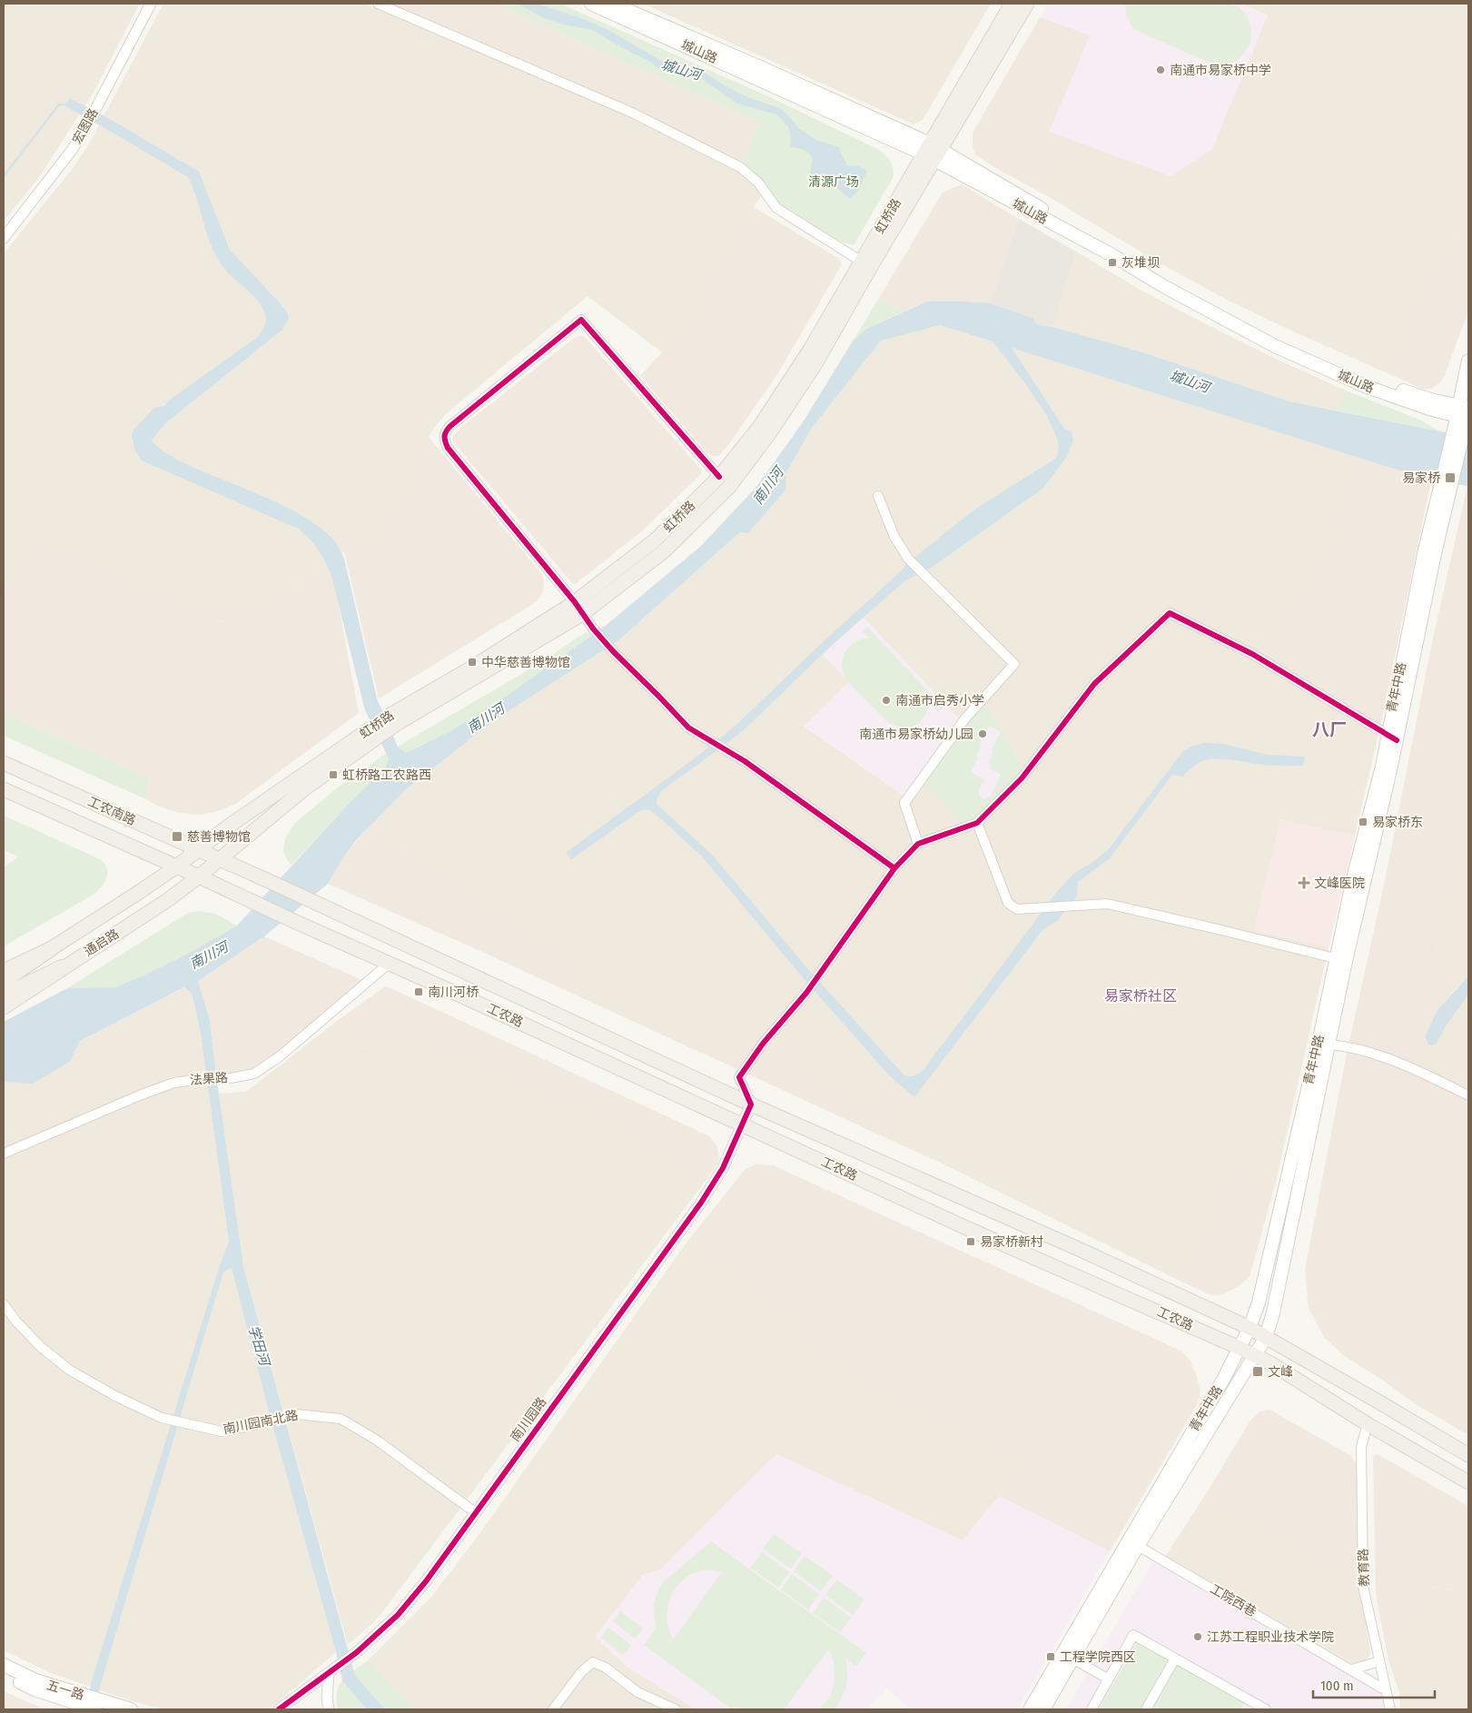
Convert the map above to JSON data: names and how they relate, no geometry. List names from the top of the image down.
{
  "streets": {
    "main road": [
      "城山路",
      "虹桥路",
      "青年中路",
      "工农南路",
      "通启路",
      "工农路",
      "五一路"
    ],
    "street": [
      "宏图路",
      "法果路",
      "南川园路",
      "南川园南北路",
      "教育路",
      "工院西巷"
    ]
  },
  "crossings": [
    ["城山路", "虹桥路"],
    ["城山路", "青年中路"],
    ["虹桥路", "工农南路"],
    ["虹桥路", "通启路"],
    ["虹桥路", "工农路"],
    ["青年中路", "工农路"],
    ["青年中路", "工院西巷"],
    ["工农南路", "通启路"],
    ["工农南路", "工农路"],
    ["通启路", "工农路"],
    ["工农路", "法果路"],
    ["工农路", "南川园路"],
    ["工农路", "教育路"],
    ["南川园路", "南川园南北路"],
    ["教育路", "工院西巷"]
  ],
  "districts": ["八厂", "易家桥社区"],
  "water": ["城山河", "南川河", "学田河"],
  "parks": ["清源广场"],
  "places": {
    "other": [
      "南通市易家桥中学",
      "南通市启秀小学",
      "南通市易家桥幼儿园",
      "江苏工程职业技术学院"
    ],
    "transit": [
      "灰堆坝",
      "易家桥",
      "中华慈善博物馆",
      "虹桥路工农路西",
      "易家桥东",
      "慈善博物馆",
      "南川河桥",
      "易家桥新村",
      "文峰",
      "工程学院西区"
    ],
    "health": ["文峰医院"]
  },
  "scale_bar": "100 m"
}
